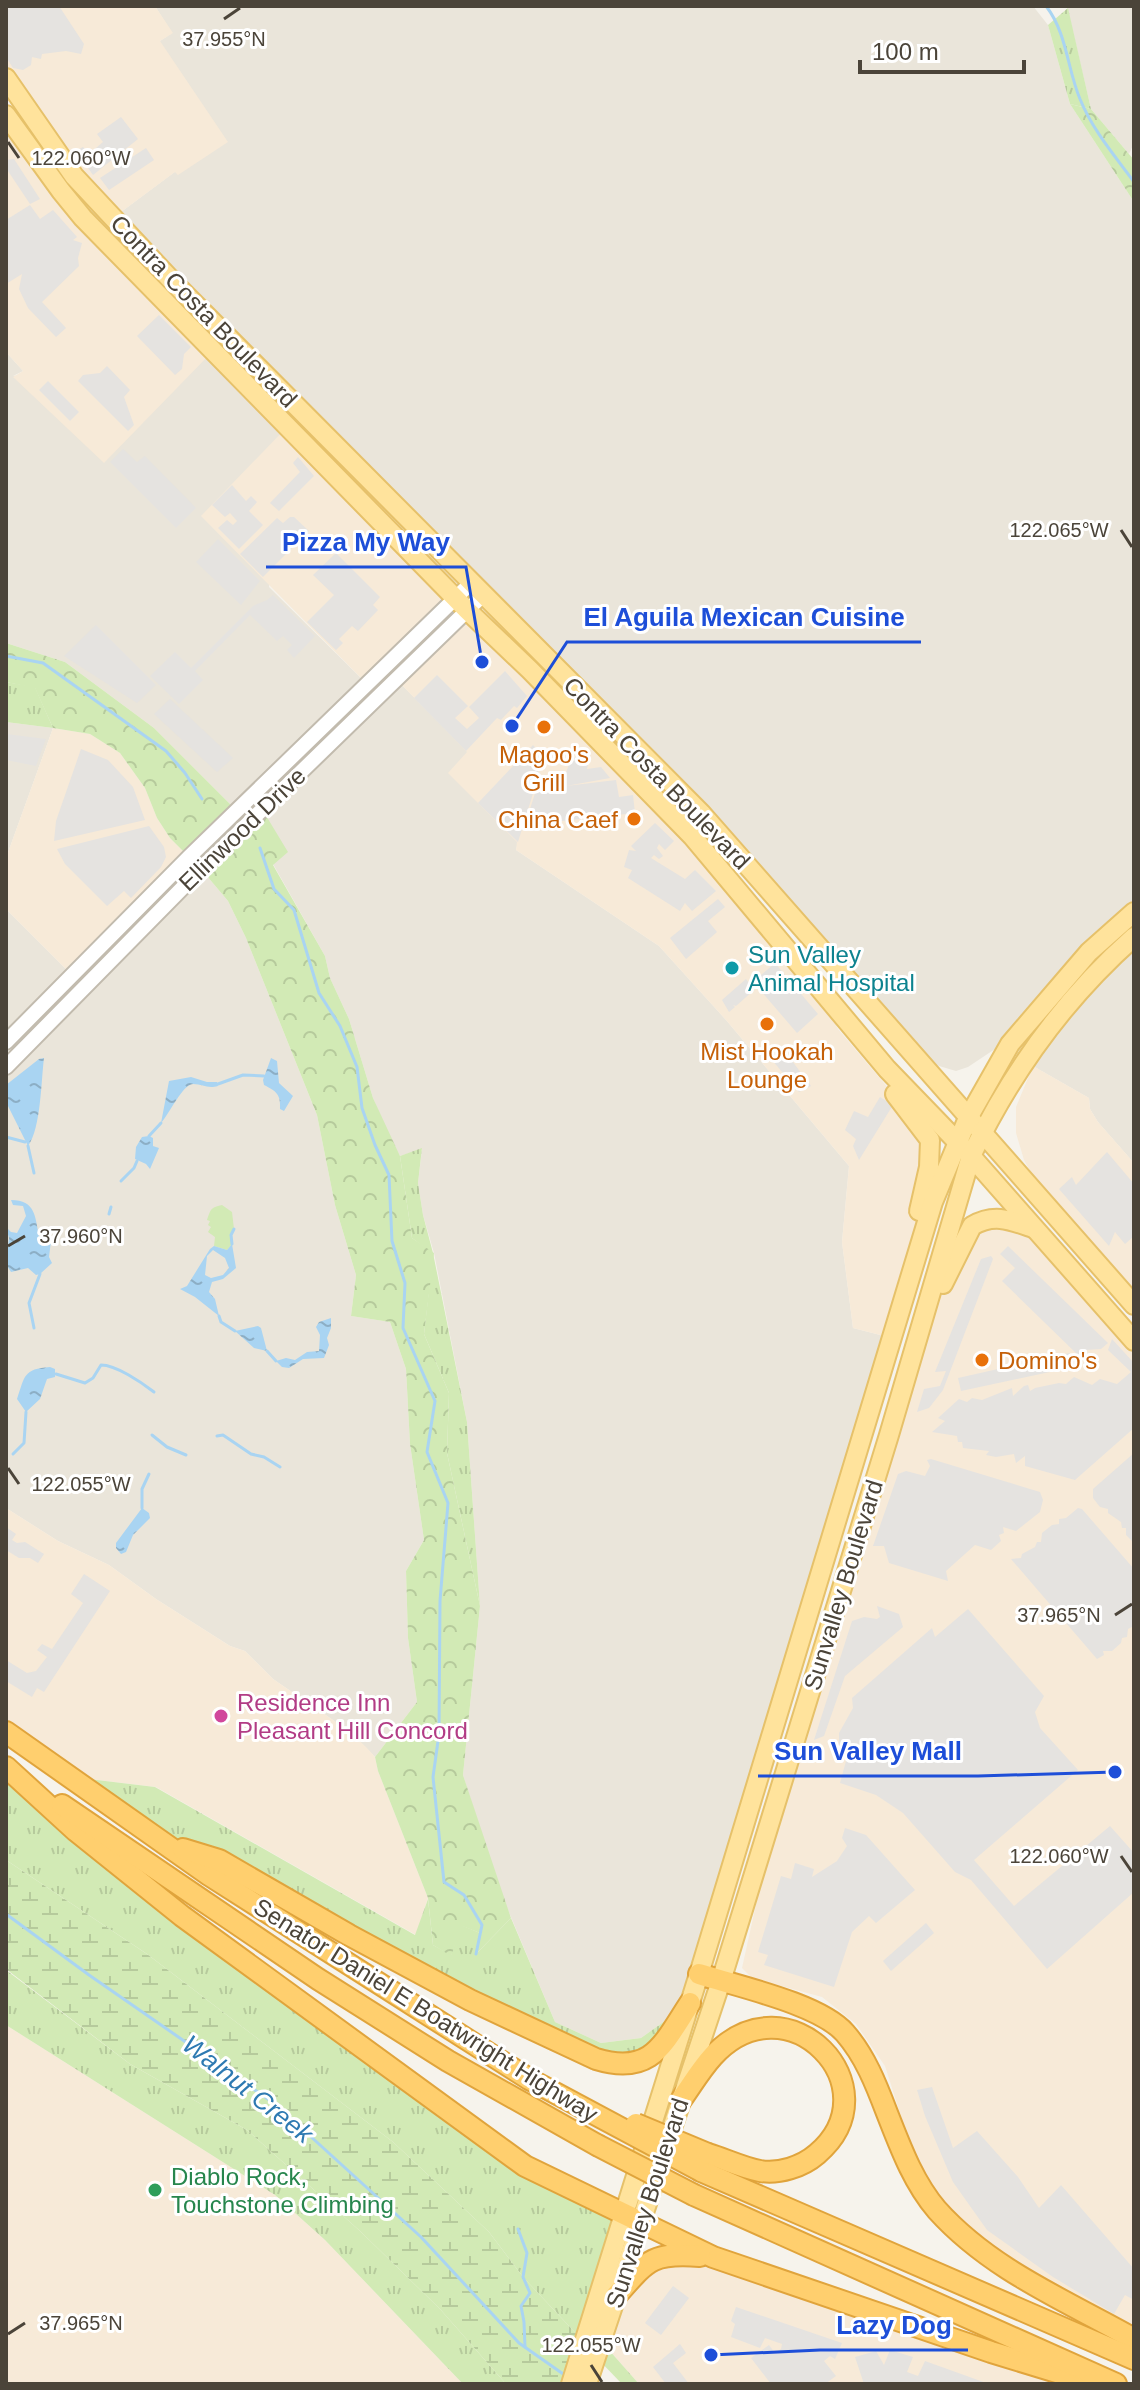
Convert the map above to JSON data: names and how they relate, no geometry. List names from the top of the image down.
{
  "streets": {
    "highway": ["Senator Daniel E Boatwright Highway"],
    "main road": ["Contra Costa Boulevard", "Sunvalley Boulevard"],
    "street": ["Ellinwood Drive"]
  },
  "crossings": [
    ["Contra Costa Boulevard", "Ellinwood Drive"],
    ["Contra Costa Boulevard", "Sunvalley Boulevard"]
  ],
  "water": ["Walnut Creek"],
  "places": [
    "Pizza My Way",
    "El Aguila Mexican Cuisine",
    "Magoo's Grill",
    "China Caef",
    "Sun Valley Animal Hospital",
    "Mist Hookah Lounge",
    "Domino's",
    "Residence Inn Pleasant Hill Concord",
    "Sun Valley Mall",
    "Diablo Rock, Touchstone Climbing",
    "Lazy Dog"
  ],
  "scale_bar": "100 m",
  "coordinates": [
    "37.955°N",
    "122.060°W",
    "122.065°W",
    "37.960°N",
    "122.055°W",
    "37.965°N"
  ]
}
